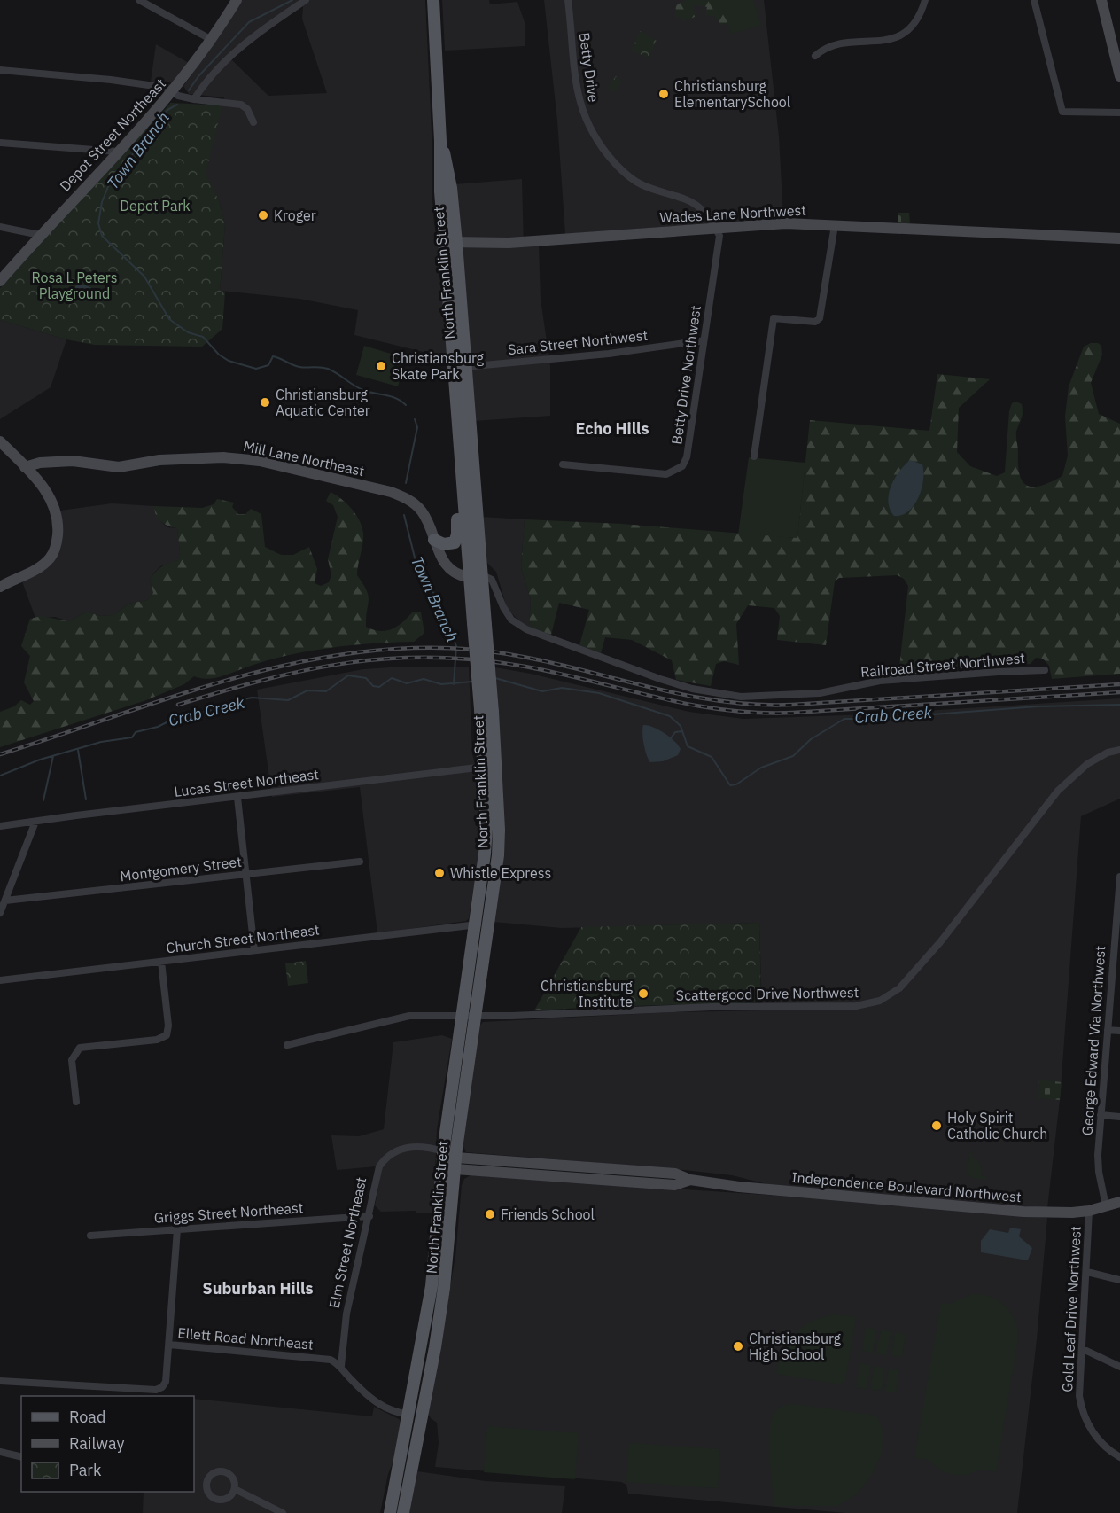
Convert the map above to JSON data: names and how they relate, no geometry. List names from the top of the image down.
{
  "streets": {
    "main road": ["North Franklin Street"],
    "street": [
      "Betty Drive",
      "Depot Street Northeast",
      "Wades Lane Northwest",
      "Sara Street Northwest",
      "Betty Drive Northwest",
      "Mill Lane Northeast",
      "Railroad Street Northwest",
      "Lucas Street Northeast",
      "Montgomery Street",
      "Church Street Northeast",
      "Scattergood Drive Northwest",
      "George Edward Via Northwest",
      "Independence Boulevard Northwest",
      "Griggs Street Northeast",
      "Elm Street Northeast",
      "Gold Leaf Drive Northwest",
      "Ellett Road Northeast"
    ]
  },
  "crossings": [
    ["Betty Drive", "Wades Lane Northwest"],
    ["Betty Drive", "Betty Drive Northwest"],
    ["Wades Lane Northwest", "North Franklin Street"],
    ["Wades Lane Northwest", "Betty Drive Northwest"],
    ["North Franklin Street", "Sara Street Northwest"],
    ["North Franklin Street", "Mill Lane Northeast"],
    ["North Franklin Street", "Railroad Street Northwest"],
    ["North Franklin Street", "Lucas Street Northeast"],
    ["North Franklin Street", "Church Street Northeast"],
    ["North Franklin Street", "Scattergood Drive Northwest"],
    ["North Franklin Street", "Independence Boulevard Northwest"],
    ["North Franklin Street", "Elm Street Northeast"],
    ["Sara Street Northwest", "Betty Drive Northwest"],
    ["Mill Lane Northeast", "Railroad Street Northwest"],
    ["George Edward Via Northwest", "Independence Boulevard Northwest"],
    ["Independence Boulevard Northwest", "Gold Leaf Drive Northwest"],
    ["Griggs Street Northeast", "Elm Street Northeast"],
    ["Elm Street Northeast", "Ellett Road Northeast"]
  ],
  "districts": ["Echo Hills", "Suburban Hills"],
  "water": ["Town Branch", "Crab Creek"],
  "parks": ["Depot Park", "Rosa L Peters Playground"],
  "places": [
    "Christiansburg ElementarySchool",
    "Kroger",
    "Christiansburg Skate Park",
    "Christiansburg Aquatic Center",
    "Whistle Express",
    "Christiansburg Institute",
    "Holy Spirit Catholic Church",
    "Friends School",
    "Christiansburg High School"
  ],
  "legend": ["Road", "Railway", "Park"]
}
